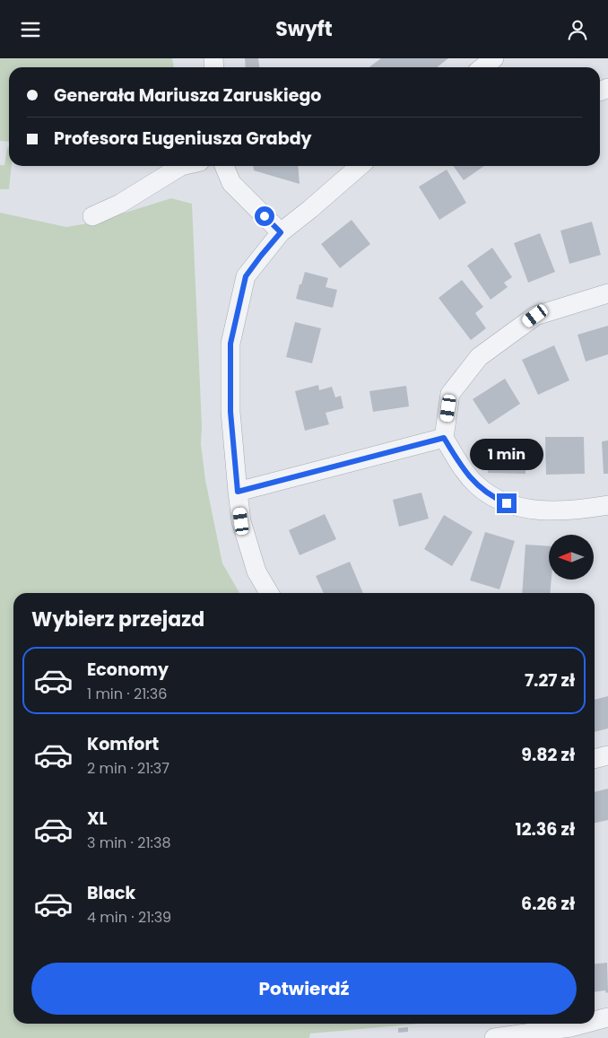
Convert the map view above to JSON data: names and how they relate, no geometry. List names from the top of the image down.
{
  "north": "left",
  "page": {
    "header": "Swyft",
    "banner": ["Generała Mariusza Zaruskiego", "Profesora Eugeniusza Grabdy"],
    "bubble": "1 min",
    "heading": "Wybierz przejazd",
    "list": [
      {
        "name": "Economy",
        "note": "1 min · 21:36",
        "value": "7.27 zł"
      },
      {
        "name": "Komfort",
        "note": "2 min · 21:37",
        "value": "9.82 zł"
      },
      {
        "name": "XL",
        "note": "3 min · 21:38",
        "value": "12.36 zł"
      },
      {
        "name": "Black",
        "note": "4 min · 21:39",
        "value": "6.26 zł"
      }
    ],
    "buttons": "Potwierdź"
  }
}
